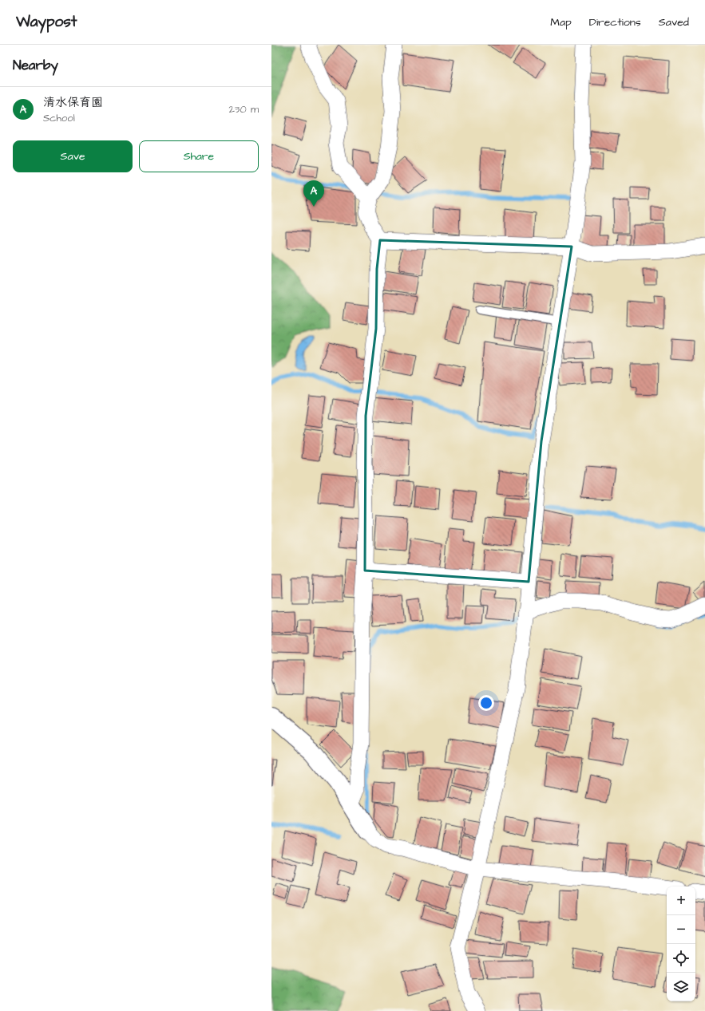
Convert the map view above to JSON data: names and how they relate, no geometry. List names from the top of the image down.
{
  "page": {
    "header": "Waypost",
    "nav": ["Map", "Directions", "Saved"],
    "heading": "Nearby",
    "list": [
      {
        "mark": "A",
        "name": "清水保育園",
        "note": "School",
        "value": "230 m"
      }
    ],
    "buttons": ["Save", "Share"],
    "pins": "A",
    "map_buttons": ["+", "−"]
  }
}
